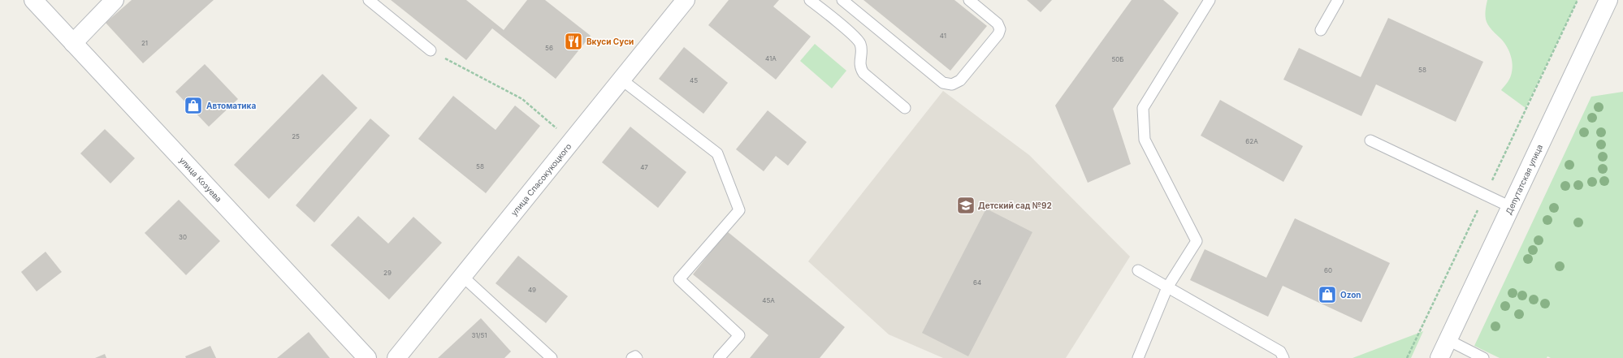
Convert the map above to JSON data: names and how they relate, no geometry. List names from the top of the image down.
{
  "streets": {
    "street": ["улица Козуева", "улица Спасокукоцкого", "Депутатская улица"]
  },
  "places": {
    "restaurant": ["Вкуси Суси"],
    "shop": ["Автоматика", "Ozon"],
    "school or university": ["Детский сад №92"]
  },
  "house_numbers": [
    "41",
    "21",
    "56",
    "41А",
    "50Б",
    "58",
    "45",
    "25",
    "62А",
    "58",
    "47",
    "30",
    "60",
    "29",
    "64",
    "49",
    "45А",
    "31/51"
  ]
}
